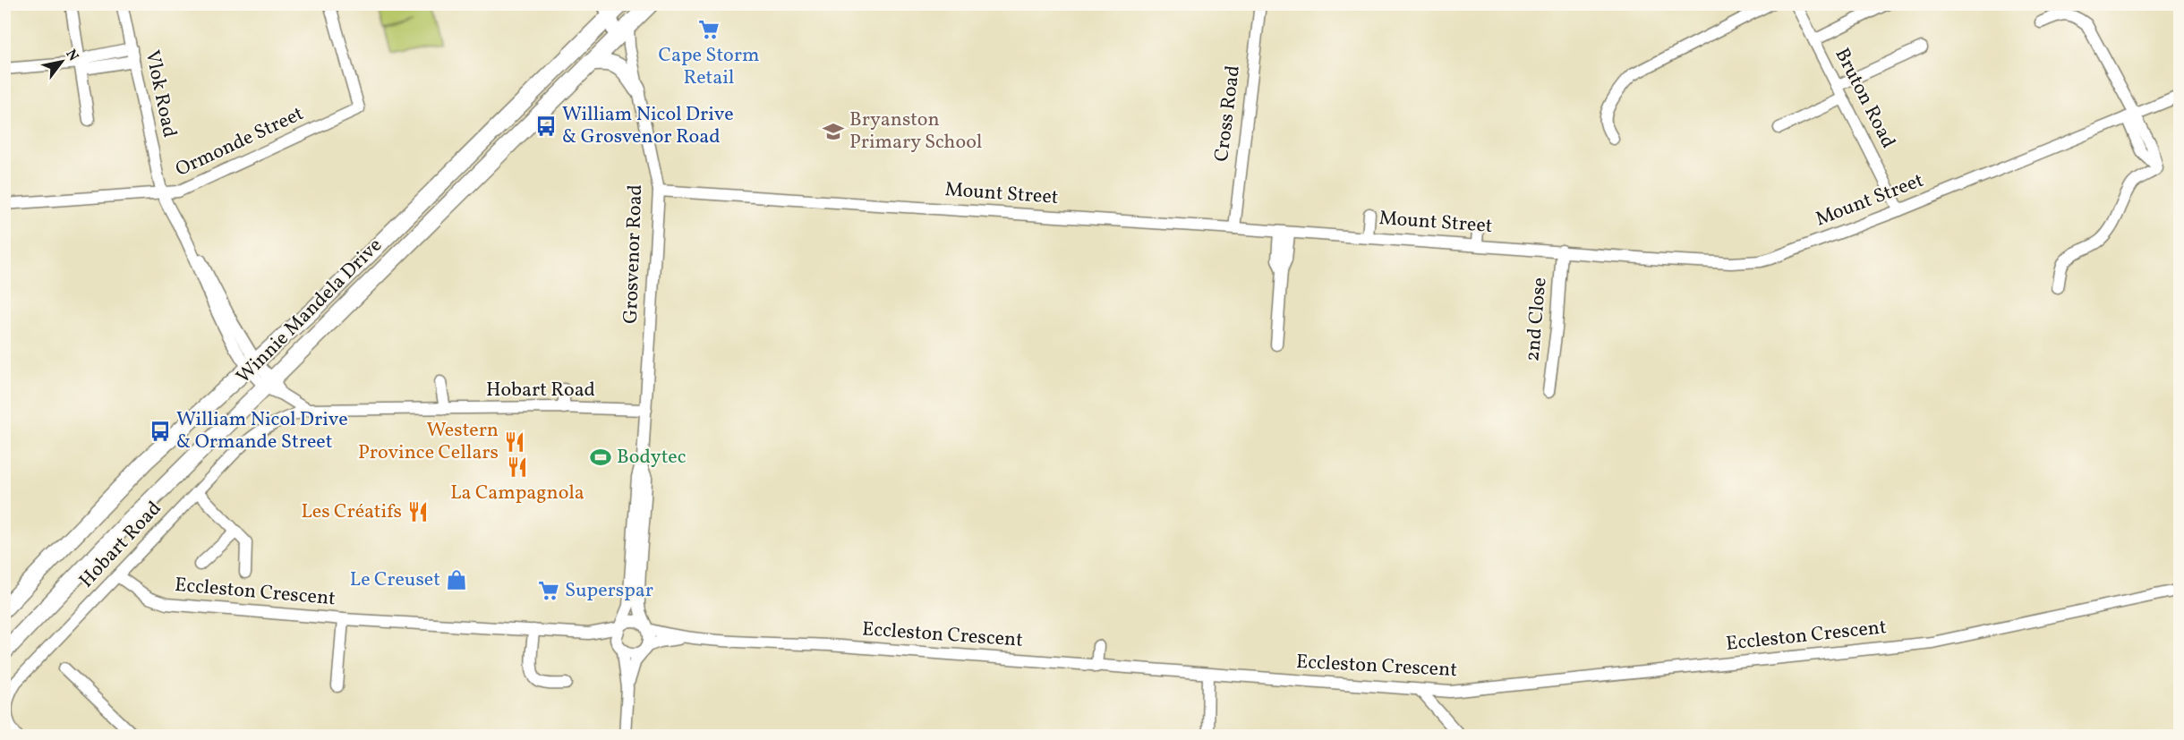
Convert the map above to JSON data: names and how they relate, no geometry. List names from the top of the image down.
{
  "streets": {
    "main road": ["Winnie Mandela Drive"],
    "street": [
      "Vlok Road",
      "Bruton Road",
      "Cross Road",
      "Ormonde Street",
      "Mount Street",
      "Grosvenor Road",
      "2nd Close",
      "Hobart Road",
      "Eccleston Crescent"
    ]
  },
  "crossings": [
    ["Vlok Road", "Ormonde Street"],
    ["Vlok Road", "Winnie Mandela Drive"],
    ["Bruton Road", "Mount Street"],
    ["Cross Road", "Mount Street"],
    ["Mount Street", "Grosvenor Road"],
    ["Mount Street", "2nd Close"],
    ["Grosvenor Road", "Winnie Mandela Drive"],
    ["Grosvenor Road", "Hobart Road"],
    ["Grosvenor Road", "Eccleston Crescent"],
    ["Hobart Road", "Eccleston Crescent"]
  ],
  "places": {
    "supermarket": ["Cape Storm Retail", "Superspar"],
    "bus stop": ["William Nicol Drive & Grosvenor Road", "William Nicol Drive & Ormande Street"],
    "school or university": ["Bryanston Primary School"],
    "restaurant": ["Western Province Cellars", "La Campagnola", "Les Créatifs"],
    "sports": ["Bodytec"],
    "shop": ["Le Creuset"]
  },
  "north": "top right"
}
